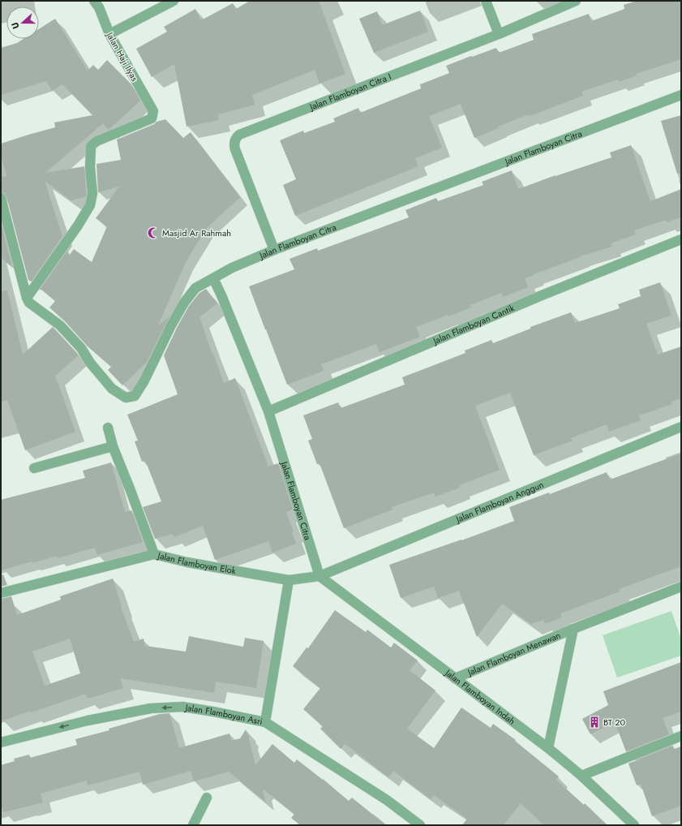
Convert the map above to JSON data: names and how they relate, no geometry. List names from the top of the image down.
{
  "streets": {
    "street": [
      "Jalan Haji Ilyas",
      "Jalan Flamboyan Citra I",
      "Jalan Flamboyan Citra",
      "Jalan Flamboyan Cantik",
      "Jalan Flamboyan Anggun",
      "Jalan Flamboyan Elok",
      "Jalan Flamboyan Menawan",
      "Jalan Flamboyan Indah",
      "Jalan Flamboyan Asri"
    ]
  },
  "crossings": [
    ["Jalan Flamboyan Citra I", "Jalan Flamboyan Citra"],
    ["Jalan Flamboyan Citra", "Jalan Flamboyan Cantik"],
    ["Jalan Flamboyan Citra", "Jalan Flamboyan Anggun"],
    ["Jalan Flamboyan Citra", "Jalan Flamboyan Elok"],
    ["Jalan Flamboyan Citra", "Jalan Flamboyan Indah"],
    ["Jalan Flamboyan Anggun", "Jalan Flamboyan Elok"],
    ["Jalan Flamboyan Anggun", "Jalan Flamboyan Indah"],
    ["Jalan Flamboyan Elok", "Jalan Flamboyan Indah"],
    ["Jalan Flamboyan Menawan", "Jalan Flamboyan Indah"]
  ],
  "one_way": ["Jalan Flamboyan Asri"],
  "places": {
    "mosque": ["Masjid Ar Rahmah"],
    "building": ["BT 20"]
  },
  "north": "left"
}
